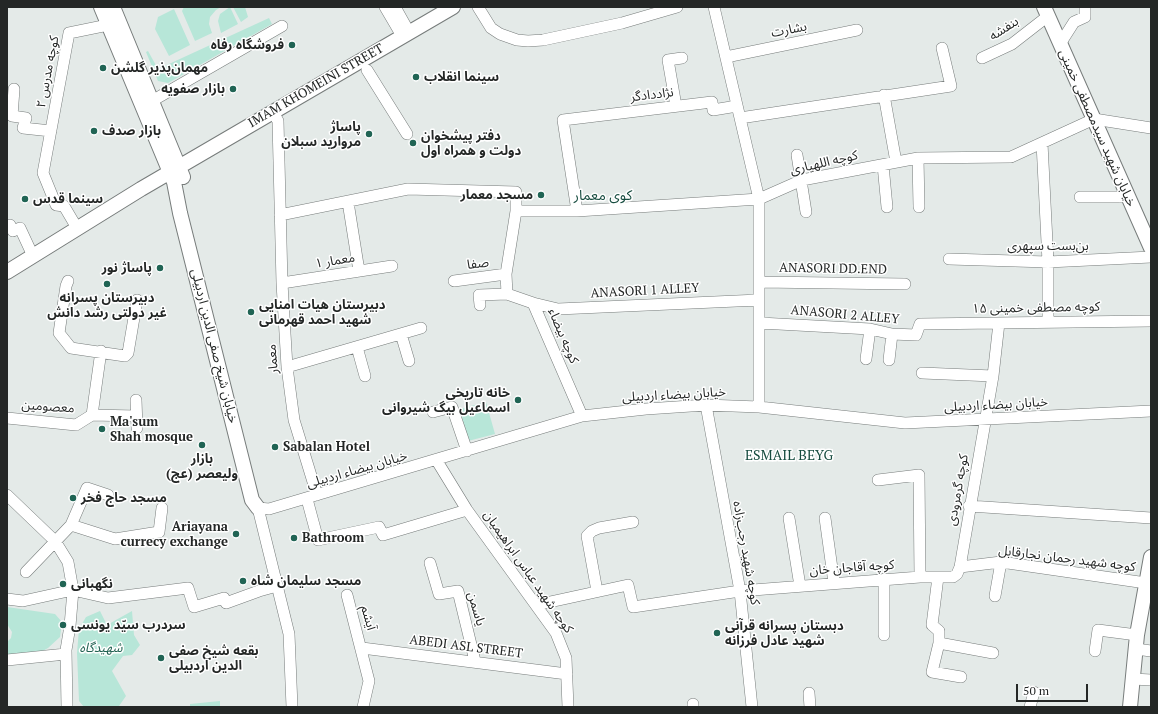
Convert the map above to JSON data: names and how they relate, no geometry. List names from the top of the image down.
{
  "streets": {
    "main road": ["IMAM KHOMEINI STREET", "خیابان شهید سیدمصطفی خمینی", "خیابان شیخ صفی الدین اردبیلی"],
    "street": [
      "بنفشه",
      "بشارت",
      "کوچه مدرس ۲",
      "نژاددادگر",
      "کوچه اللهیاری",
      "بن‌بست سپهری",
      "معمار ۱",
      "صفا",
      "ANASORI DD.END",
      "ANASORI 1 ALLEY",
      "کوچه مصطفی خمینی ۱۵",
      "ANASORI 2 ALLEY",
      "کوچه بیضاء",
      "معمار",
      "خیابان بیضاء اردبیلی",
      "معصومین",
      "کوچه گرمرودی",
      "کوچه شهید رجب‌زاده",
      "کوچه شهید رحمان نجارقابل",
      "کوچه آقاجان خان",
      "کوچه شهید عباس ابراهیمیان",
      "یاسمن",
      "آیشم",
      "ABEDI ASL STREET"
    ]
  },
  "crossings": [
    ["بنفشه", "خیابان شهید سیدمصطفی خمینی"],
    ["IMAM KHOMEINI STREET", "خیابان شیخ صفی الدین اردبیلی"],
    ["IMAM KHOMEINI STREET", "معمار"],
    ["نژاددادگر", "کوچه اللهیاری"],
    ["خیابان شهید سیدمصطفی خمینی", "کوچه اللهیاری"],
    ["خیابان شهید سیدمصطفی خمینی", "بن‌بست سپهری"],
    ["معمار ۱", "معمار"],
    ["ANASORI 1 ALLEY", "کوچه بیضاء"],
    ["کوچه مصطفی خمینی ۱۵", "ANASORI 2 ALLEY"],
    ["کوچه مصطفی خمینی ۱۵", "کوچه گرمرودی"],
    ["کوچه بیضاء", "خیابان بیضاء اردبیلی"],
    ["خیابان شیخ صفی الدین اردبیلی", "خیابان بیضاء اردبیلی"],
    ["معمار", "خیابان بیضاء اردبیلی"],
    ["معمار", "کوچه شهید عباس ابراهیمیان"],
    ["خیابان بیضاء اردبیلی", "کوچه گرمرودی"],
    ["خیابان بیضاء اردبیلی", "کوچه شهید رجب‌زاده"],
    ["خیابان بیضاء اردبیلی", "کوچه شهید عباس ابراهیمیان"],
    ["کوچه گرمرودی", "کوچه شهید رحمان نجارقابل"],
    ["کوچه گرمرودی", "کوچه آقاجان خان"],
    ["کوچه شهید رجب‌زاده", "کوچه آقاجان خان"],
    ["کوچه شهید رحمان نجارقابل", "کوچه آقاجان خان"],
    ["کوچه شهید عباس ابراهیمیان", "ABEDI ASL STREET"],
    ["یاسمن", "ABEDI ASL STREET"],
    ["آیشم", "ABEDI ASL STREET"]
  ],
  "districts": ["کوی معمار", "ESMAIL BEYG"],
  "parks": ["شهیدگاه"],
  "places": [
    "فروشگاه رفاه",
    "مهمان‌پذیر گلشن",
    "سینما انقلاب",
    "بازار صفویه",
    "بازار صدف",
    "پاساژ مروارید سبلان",
    "دفتر پیشخوان دولت و همراه اول",
    "مسجد معمار",
    "سینما قدس",
    "پاساژ نور",
    "دبیرستان پسرانه غیر دولتی رشد دانش",
    "دبیرستان هیات امنایی شهید احمد قهرمانی",
    "خانه تاریخی اسماعیل بیگ شیروانی",
    "Ma'sum Shah mosque",
    "بازار ولیعصر (عج)",
    "Sabalan Hotel",
    "مسجد حاج فخر",
    "Ariayana currecy exchange",
    "Bathroom",
    "مسجد سلیمان شاه",
    "نگهبانی",
    "سردرب سیّد یونسی",
    "دبستان پسرانه قرآنی شهید عادل فرزانه",
    "بقعه شیخ صفی الدین اردبیلی"
  ],
  "scale_bar": "50 m"
}
